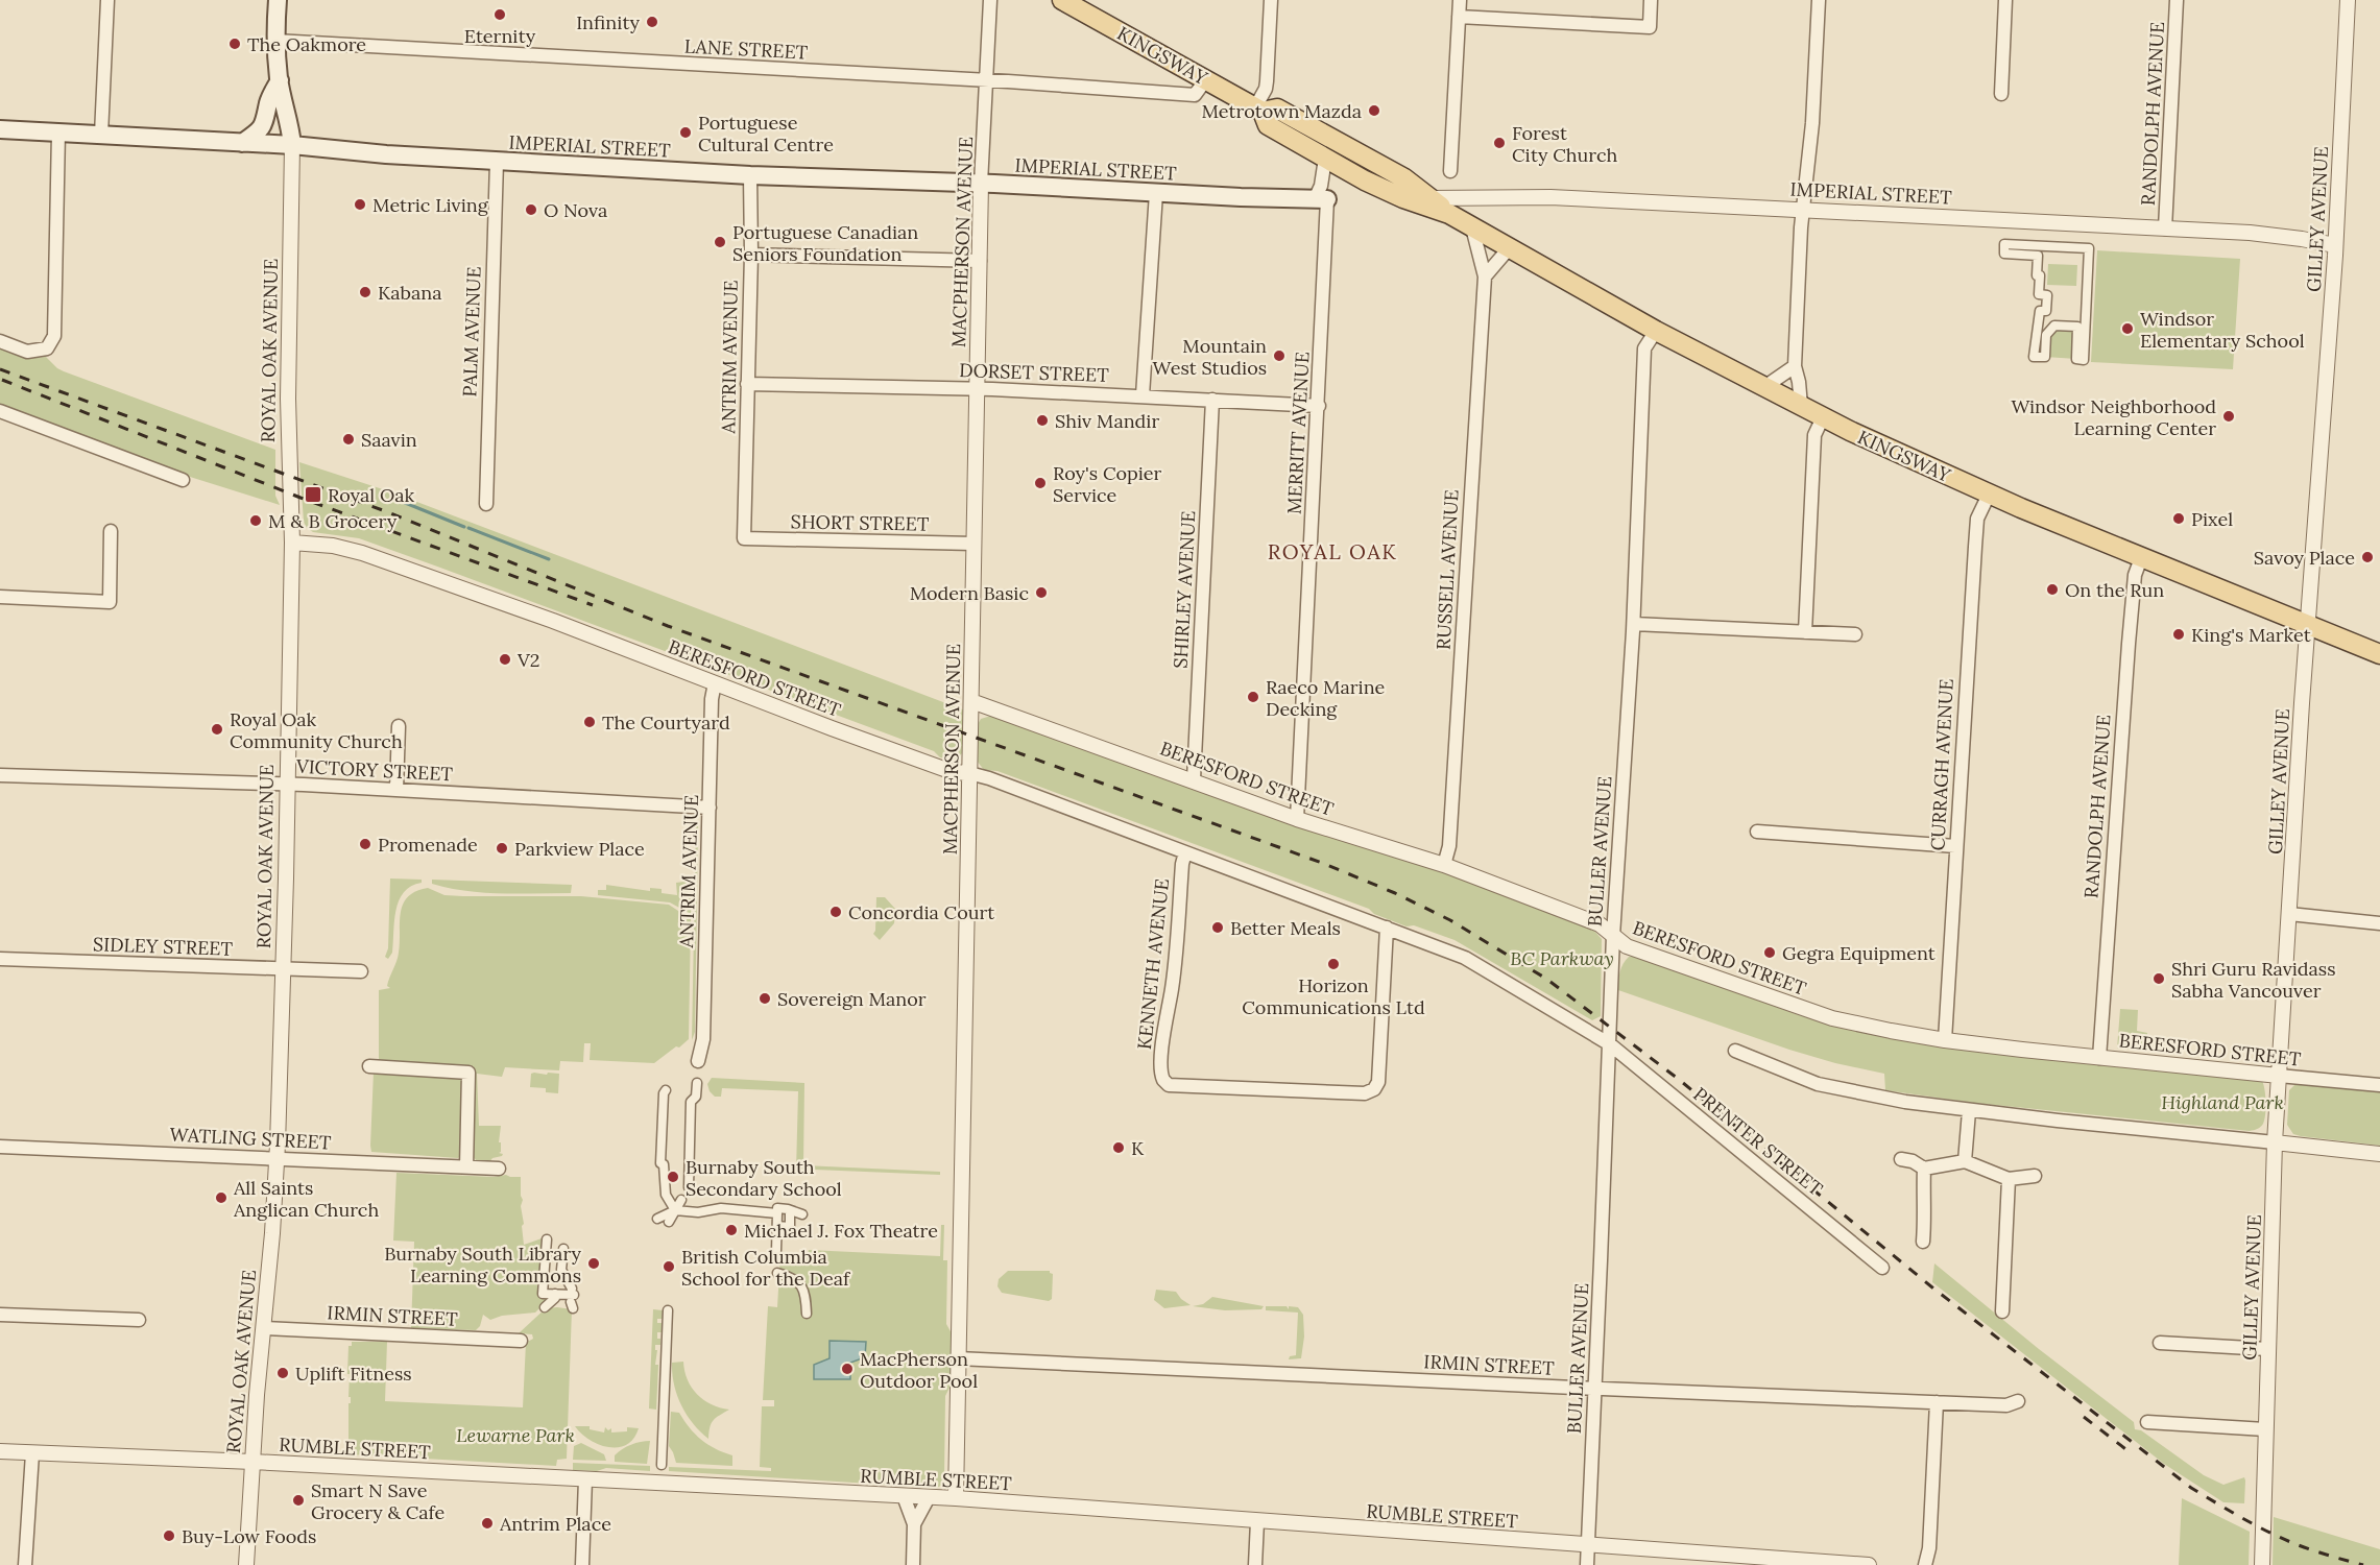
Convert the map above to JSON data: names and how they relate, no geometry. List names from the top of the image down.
{
  "streets": {
    "main road": ["KINGSWAY", "IMPERIAL STREET", "ROYAL OAK AVENUE"],
    "street": [
      "LANE STREET",
      "RANDOLPH AVENUE",
      "GILLEY AVENUE",
      "MACPHERSON AVENUE",
      "PALM AVENUE",
      "ANTRIM AVENUE",
      "DORSET STREET",
      "MERRITT AVENUE",
      "SHORT STREET",
      "RUSSELL AVENUE",
      "SHIRLEY AVENUE",
      "BERESFORD STREET",
      "CURRAGH AVENUE",
      "VICTORY STREET",
      "BULLER AVENUE",
      "SIDLEY STREET",
      "KENNETH AVENUE",
      "WATLING STREET",
      "PRENTER STREET",
      "IRMIN STREET",
      "RUMBLE STREET"
    ]
  },
  "crossings": [
    ["LANE STREET", "KINGSWAY"],
    ["LANE STREET", "MACPHERSON AVENUE"],
    ["LANE STREET", "ROYAL OAK AVENUE"],
    ["KINGSWAY", "RANDOLPH AVENUE"],
    ["KINGSWAY", "IMPERIAL STREET"],
    ["KINGSWAY", "GILLEY AVENUE"],
    ["KINGSWAY", "MERRITT AVENUE"],
    ["KINGSWAY", "RUSSELL AVENUE"],
    ["KINGSWAY", "CURRAGH AVENUE"],
    ["KINGSWAY", "BULLER AVENUE"],
    ["RANDOLPH AVENUE", "IMPERIAL STREET"],
    ["RANDOLPH AVENUE", "BERESFORD STREET"],
    ["IMPERIAL STREET", "GILLEY AVENUE"],
    ["IMPERIAL STREET", "MACPHERSON AVENUE"],
    ["IMPERIAL STREET", "PALM AVENUE"],
    ["IMPERIAL STREET", "ROYAL OAK AVENUE"],
    ["IMPERIAL STREET", "ANTRIM AVENUE"],
    ["IMPERIAL STREET", "MERRITT AVENUE"],
    ["GILLEY AVENUE", "BERESFORD STREET"],
    ["MACPHERSON AVENUE", "DORSET STREET"],
    ["MACPHERSON AVENUE", "SHORT STREET"],
    ["MACPHERSON AVENUE", "BERESFORD STREET"],
    ["MACPHERSON AVENUE", "IRMIN STREET"],
    ["MACPHERSON AVENUE", "RUMBLE STREET"],
    ["ROYAL OAK AVENUE", "BERESFORD STREET"],
    ["ROYAL OAK AVENUE", "VICTORY STREET"],
    ["ROYAL OAK AVENUE", "SIDLEY STREET"],
    ["ROYAL OAK AVENUE", "WATLING STREET"],
    ["ROYAL OAK AVENUE", "IRMIN STREET"],
    ["ROYAL OAK AVENUE", "RUMBLE STREET"],
    ["ANTRIM AVENUE", "DORSET STREET"],
    ["ANTRIM AVENUE", "SHORT STREET"],
    ["ANTRIM AVENUE", "BERESFORD STREET"],
    ["ANTRIM AVENUE", "VICTORY STREET"],
    ["DORSET STREET", "MERRITT AVENUE"],
    ["DORSET STREET", "SHIRLEY AVENUE"],
    ["MERRITT AVENUE", "BERESFORD STREET"],
    ["RUSSELL AVENUE", "BERESFORD STREET"],
    ["SHIRLEY AVENUE", "BERESFORD STREET"],
    ["BERESFORD STREET", "CURRAGH AVENUE"],
    ["BERESFORD STREET", "BULLER AVENUE"],
    ["BERESFORD STREET", "KENNETH AVENUE"],
    ["BERESFORD STREET", "PRENTER STREET"],
    ["BULLER AVENUE", "PRENTER STREET"],
    ["BULLER AVENUE", "IRMIN STREET"],
    ["BULLER AVENUE", "RUMBLE STREET"]
  ],
  "districts": ["ROYAL OAK"],
  "parks": ["BC Parkway", "Highland Park", "Lewarne Park"],
  "places": {
    "other": [
      "Eternity",
      "Infinity",
      "The Oakmore",
      "Metrotown Mazda",
      "Portuguese Cultural Centre",
      "Forest City Church",
      "Metric Living",
      "O Nova",
      "Portuguese Canadian Seniors Foundation",
      "Kabana",
      "Windsor Elementary School",
      "Mountain West Studios",
      "Windsor Neighborhood Learning Center",
      "Shiv Mandir",
      "Saavin",
      "Roy's Copier Service",
      "Pixel",
      "M & B Grocery",
      "Savoy Place",
      "On the Run",
      "Modern Basic",
      "King's Market",
      "V2",
      "Raeco Marine Decking",
      "The Courtyard",
      "Royal Oak Community Church",
      "Promenade",
      "Parkview Place",
      "Concordia Court",
      "Better Meals",
      "Gegra Equipment",
      "Horizon Communications Ltd",
      "Shri Guru Ravidass Sabha Vancouver",
      "Sovereign Manor",
      "K",
      "Burnaby South Secondary School",
      "All Saints Anglican Church",
      "Michael J. Fox Theatre",
      "Burnaby South Library Learning Commons",
      "British Columbia School for the Deaf",
      "MacPherson Outdoor Pool",
      "Uplift Fitness",
      "Smart N Save Grocery & Cafe",
      "Antrim Place",
      "Buy-Low Foods"
    ],
    "transit": ["Royal Oak"]
  }
}
